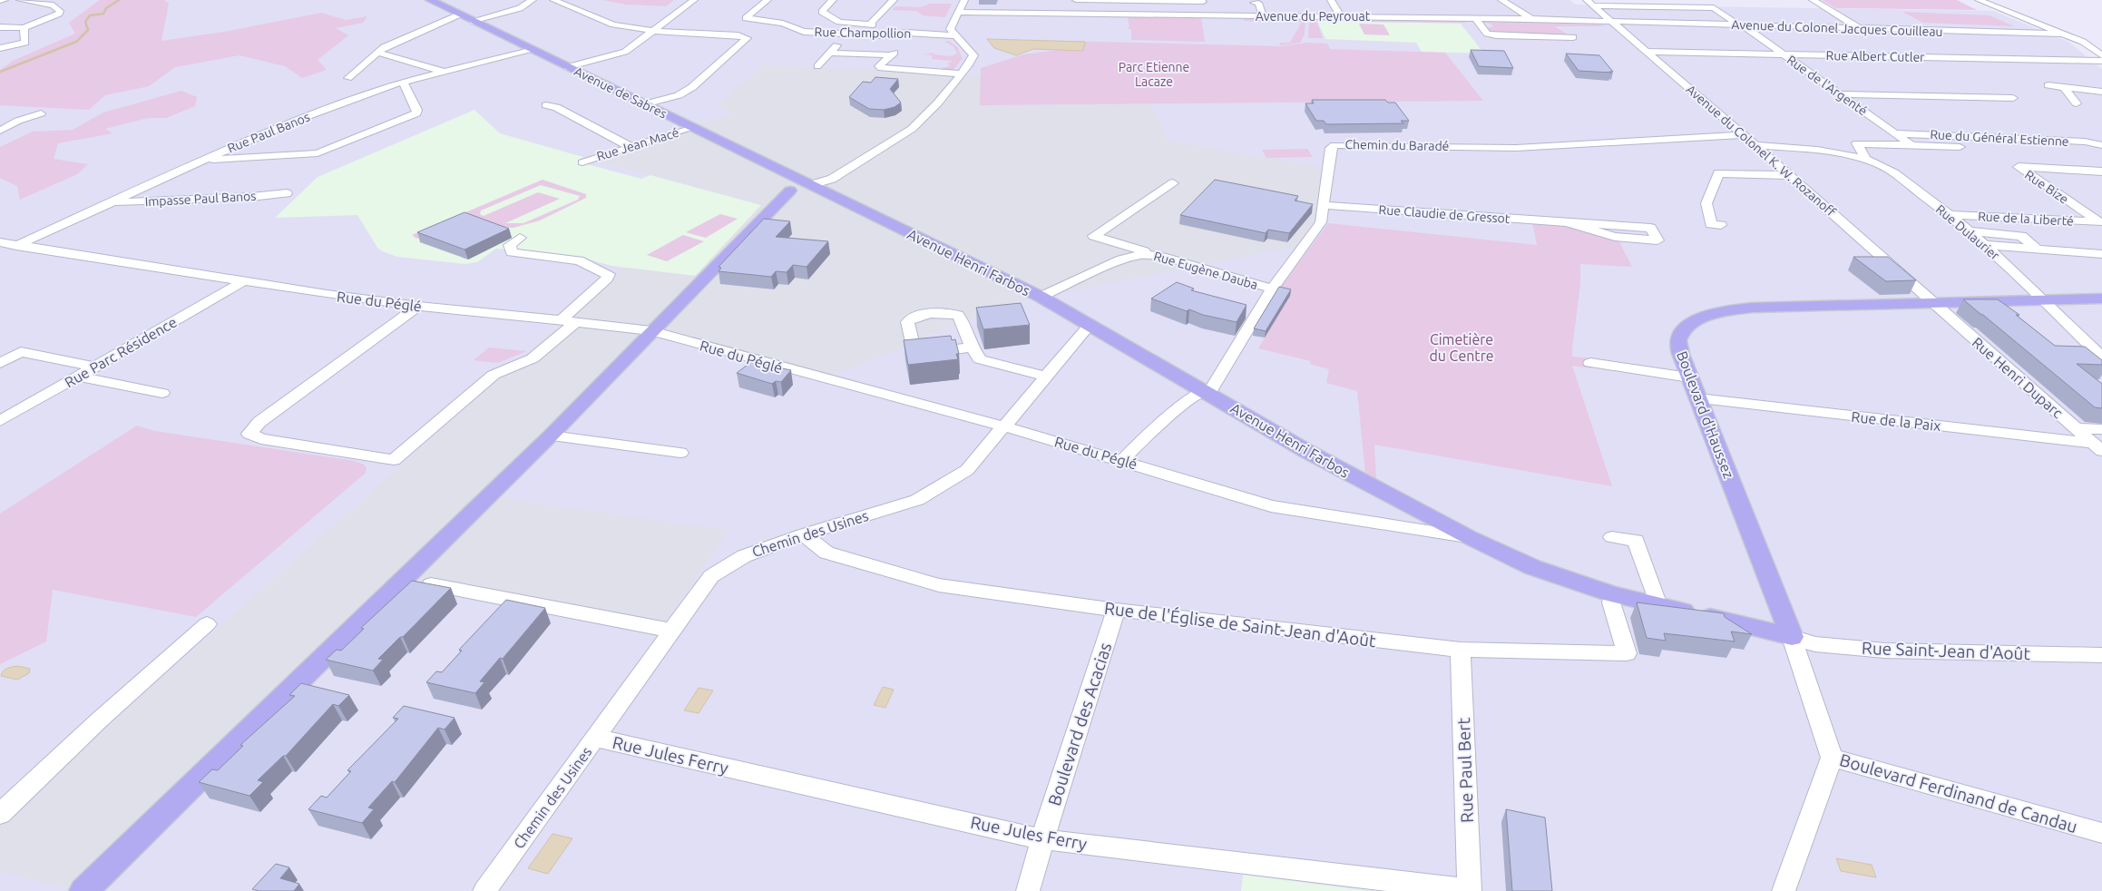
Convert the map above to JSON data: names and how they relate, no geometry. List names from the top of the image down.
{
  "streets": {
    "main road": ["Avenue de Sabres", "Avenue Henri Farbos", "Boulevard d'Haussez"],
    "street": [
      "Avenue du Peyrouat",
      "Avenue du Colonel Jacques Couilleau",
      "Rue Champollion",
      "Rue Albert Cutler",
      "Rue de l'Argenté",
      "Rue Paul Banos",
      "Rue du Général Estienne",
      "Rue Jean Macé",
      "Chemin du Baradé",
      "Avenue du Colonel K. W. Rozanoff",
      "Rue Bize",
      "Impasse Paul Banos",
      "Rue Claudie de Gressot",
      "Rue de la Liberté",
      "Rue Dulaurier",
      "Rue Eugène Dauba",
      "Rue du Péglé",
      "Rue Parc Résidence",
      "Rue Henri Duparc",
      "Rue de la Paix",
      "Chemin des Usines",
      "Rue de l'Église de Saint-Jean d'Août",
      "Rue Saint-Jean d'Août",
      "Boulevard des Acacias",
      "Rue Jules Ferry",
      "Rue Paul Bert",
      "Boulevard Ferdinand de Candau"
    ]
  },
  "crossings": [
    ["Avenue du Peyrouat", "Avenue du Colonel Jacques Couilleau"],
    ["Avenue du Peyrouat", "Avenue du Colonel K. W. Rozanoff"],
    ["Avenue du Colonel Jacques Couilleau", "Rue de l'Argenté"],
    ["Avenue du Colonel Jacques Couilleau", "Avenue du Colonel K. W. Rozanoff"],
    ["Rue Albert Cutler", "Rue de l'Argenté"],
    ["Rue Albert Cutler", "Avenue du Colonel K. W. Rozanoff"],
    ["Rue de l'Argenté", "Rue du Général Estienne"],
    ["Rue de l'Argenté", "Avenue du Colonel K. W. Rozanoff"],
    ["Avenue de Sabres", "Rue Paul Banos"],
    ["Avenue de Sabres", "Rue Jean Macé"],
    ["Avenue de Sabres", "Avenue Henri Farbos"],
    ["Rue Paul Banos", "Impasse Paul Banos"],
    ["Rue Paul Banos", "Rue du Péglé"],
    ["Chemin du Baradé", "Avenue du Colonel K. W. Rozanoff"],
    ["Chemin du Baradé", "Rue Claudie de Gressot"],
    ["Chemin du Baradé", "Avenue Henri Farbos"],
    ["Chemin du Baradé", "Rue Eugène Dauba"],
    ["Avenue du Colonel K. W. Rozanoff", "Rue Dulaurier"],
    ["Avenue du Colonel K. W. Rozanoff", "Rue Henri Duparc"],
    ["Avenue du Colonel K. W. Rozanoff", "Boulevard d'Haussez"],
    ["Rue Bize", "Rue de la Liberté"],
    ["Rue de la Liberté", "Rue Dulaurier"],
    ["Avenue Henri Farbos", "Rue Eugène Dauba"],
    ["Avenue Henri Farbos", "Rue du Péglé"],
    ["Avenue Henri Farbos", "Boulevard d'Haussez"],
    ["Avenue Henri Farbos", "Chemin des Usines"],
    ["Avenue Henri Farbos", "Rue de l'Église de Saint-Jean d'Août"],
    ["Avenue Henri Farbos", "Rue Saint-Jean d'Août"],
    ["Avenue Henri Farbos", "Boulevard Ferdinand de Candau"],
    ["Rue du Péglé", "Rue Parc Résidence"],
    ["Rue du Péglé", "Chemin des Usines"],
    ["Rue Henri Duparc", "Boulevard d'Haussez"],
    ["Rue Henri Duparc", "Rue de la Paix"],
    ["Boulevard d'Haussez", "Rue de la Paix"],
    ["Boulevard d'Haussez", "Rue Saint-Jean d'Août"],
    ["Boulevard d'Haussez", "Boulevard Ferdinand de Candau"],
    ["Chemin des Usines", "Rue de l'Église de Saint-Jean d'Août"],
    ["Chemin des Usines", "Rue Jules Ferry"],
    ["Rue de l'Église de Saint-Jean d'Août", "Boulevard des Acacias"],
    ["Rue de l'Église de Saint-Jean d'Août", "Rue Paul Bert"],
    ["Rue Saint-Jean d'Août", "Boulevard Ferdinand de Candau"],
    ["Boulevard des Acacias", "Rue Jules Ferry"],
    ["Rue Jules Ferry", "Rue Paul Bert"]
  ],
  "parks": ["Parc Etienne Lacaze", "Cimetière du Centre"]
}
